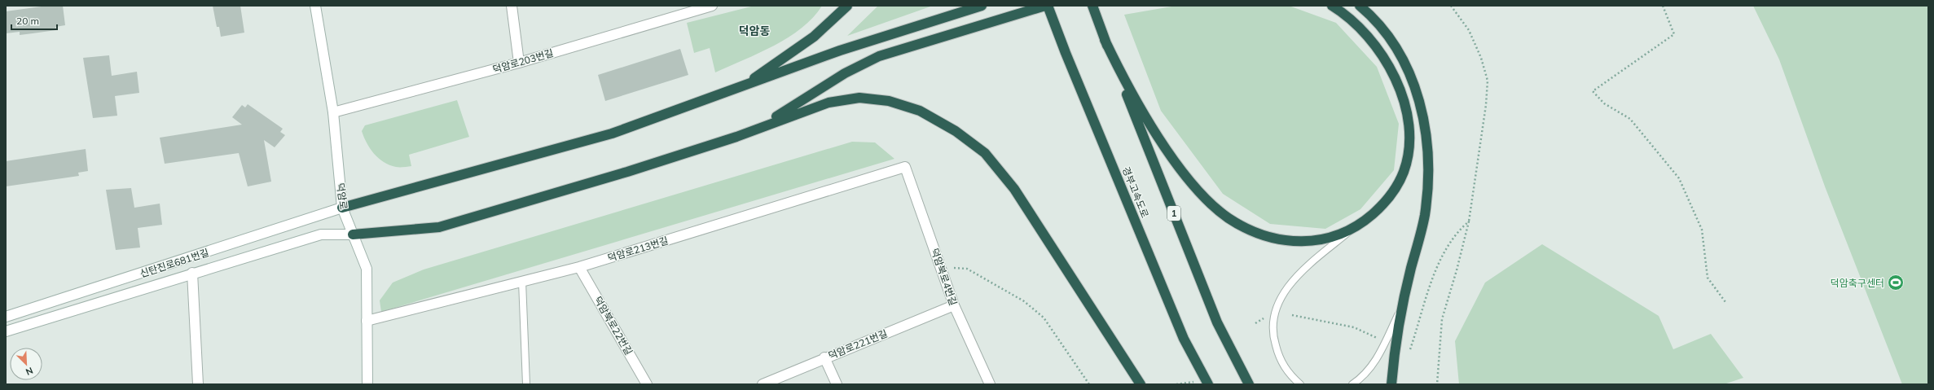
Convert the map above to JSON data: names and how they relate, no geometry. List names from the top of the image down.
{
  "streets": {
    "highway": ["경부고속도로", "1"],
    "street": [
      "덕암로203번길",
      "덕암로",
      "덕암로213번길",
      "신탄진로681번길",
      "덕암북로4번길",
      "덕암북로22번길",
      "덕암로221번길"
    ]
  },
  "crossings": [
    ["덕암로203번길", "덕암로"],
    ["덕암로", "덕암로213번길"],
    ["덕암로", "신탄진로681번길"],
    ["덕암로213번길", "덕암북로4번길"],
    ["덕암로213번길", "덕암북로22번길"],
    ["덕암북로4번길", "덕암로221번길"]
  ],
  "districts": ["덕암동"],
  "places": {
    "sports": ["덕암축구센터"]
  },
  "scale_bar": "20 m",
  "north": "bottom right"
}
